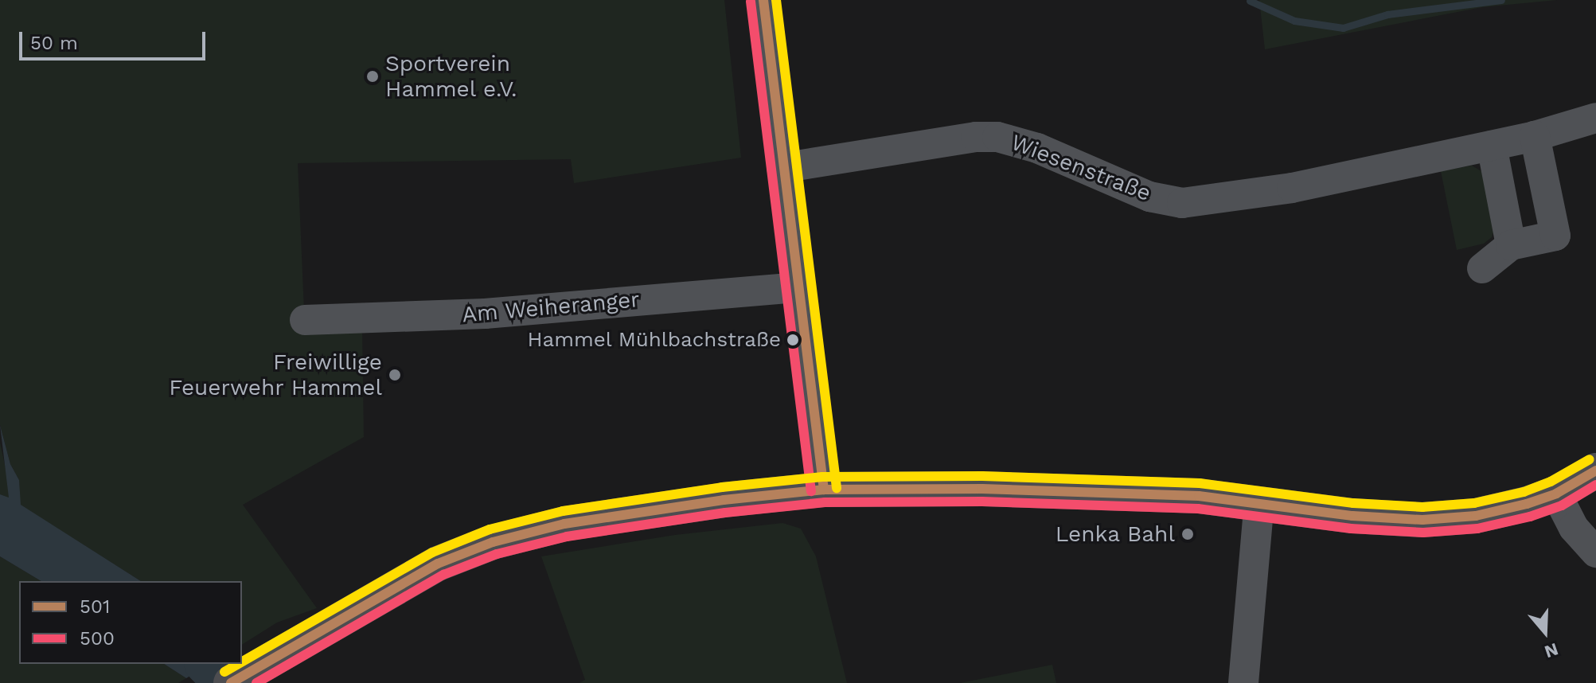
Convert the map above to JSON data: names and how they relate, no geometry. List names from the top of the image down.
{
  "streets": {
    "street": ["Wiesenstraße", "Am Weiheranger"]
  },
  "places": [
    "Sportverein Hammel e.V.",
    "Hammel Mühlbachstraße",
    "Freiwillige Feuerwehr Hammel",
    "Lenka Bahl"
  ],
  "lines": ["transit line 501", "transit line 500"],
  "legend": ["501", "500"],
  "scale_bar": "50 m",
  "north": "bottom"
}
